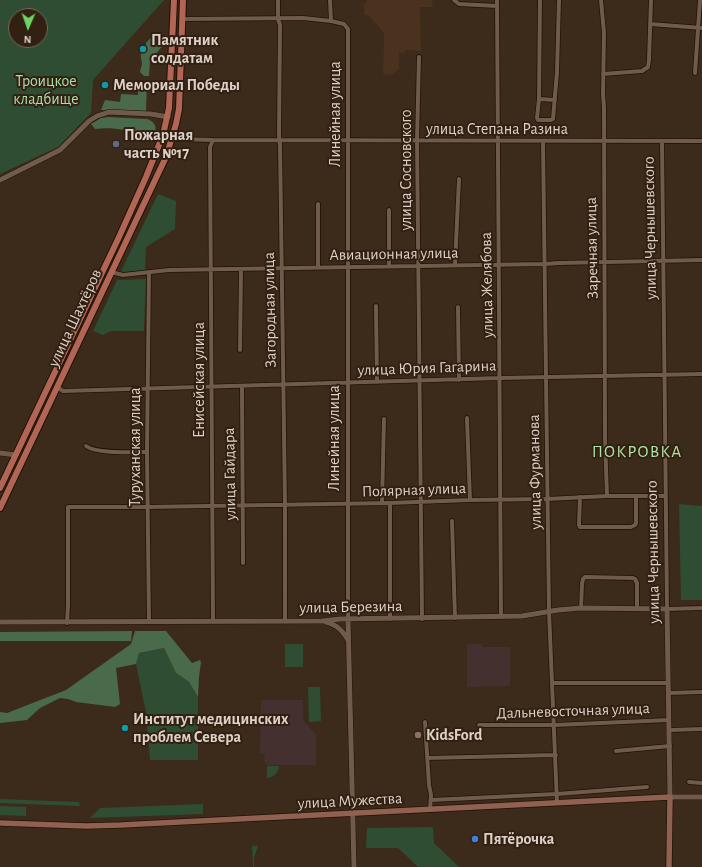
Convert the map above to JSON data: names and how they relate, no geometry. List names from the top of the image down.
{
  "streets": {
    "main road": ["улица Чернышевского", "улица Шахтёров", "улица Мужества"],
    "street": [
      "Линейная улица",
      "улица Степана Разина",
      "улица Сосновского",
      "Заречная улица",
      "Авиационная улица",
      "улица Желябова",
      "Загородная улица",
      "улица Юрия Гагарина",
      "Енисейская улица",
      "Туруханская улица",
      "улица Фурманова",
      "улица Гайдара",
      "Полярная улица",
      "улица Березина",
      "Дальневосточная улица"
    ]
  },
  "crossings": [
    ["Линейная улица", "улица Степана Разина"],
    ["Линейная улица", "Авиационная улица"],
    ["Линейная улица", "улица Юрия Гагарина"],
    ["Линейная улица", "Полярная улица"],
    ["Линейная улица", "улица Березина"],
    ["Линейная улица", "улица Мужества"],
    ["улица Степана Разина", "улица Сосновского"],
    ["улица Степана Разина", "улица Чернышевского"],
    ["улица Степана Разина", "Заречная улица"],
    ["улица Степана Разина", "улица Желябова"],
    ["улица Степана Разина", "Загородная улица"],
    ["улица Степана Разина", "улица Шахтёров"],
    ["улица Степана Разина", "Енисейская улица"],
    ["улица Степана Разина", "улица Фурманова"],
    ["улица Сосновского", "Авиационная улица"],
    ["улица Сосновского", "улица Юрия Гагарина"],
    ["улица Сосновского", "Полярная улица"],
    ["улица Сосновского", "улица Березина"],
    ["улица Чернышевского", "Авиационная улица"],
    ["улица Чернышевского", "улица Юрия Гагарина"],
    ["улица Чернышевского", "Полярная улица"],
    ["улица Чернышевского", "улица Березина"],
    ["улица Чернышевского", "Дальневосточная улица"],
    ["улица Чернышевского", "улица Мужества"],
    ["Заречная улица", "Авиационная улица"],
    ["Заречная улица", "улица Юрия Гагарина"],
    ["Заречная улица", "Полярная улица"],
    ["Авиационная улица", "улица Желябова"],
    ["Авиационная улица", "Загородная улица"],
    ["Авиационная улица", "улица Шахтёров"],
    ["Авиационная улица", "Енисейская улица"],
    ["Авиационная улица", "Туруханская улица"],
    ["Авиационная улица", "улица Фурманова"],
    ["улица Желябова", "улица Юрия Гагарина"],
    ["улица Желябова", "Полярная улица"],
    ["улица Желябова", "улица Березина"],
    ["Загородная улица", "улица Юрия Гагарина"],
    ["Загородная улица", "Полярная улица"],
    ["Загородная улица", "улица Березина"],
    ["улица Шахтёров", "улица Юрия Гагарина"],
    ["улица Юрия Гагарина", "Енисейская улица"],
    ["улица Юрия Гагарина", "Туруханская улица"],
    ["улица Юрия Гагарина", "улица Фурманова"],
    ["улица Юрия Гагарина", "улица Гайдара"],
    ["Енисейская улица", "Полярная улица"],
    ["Енисейская улица", "улица Березина"],
    ["Туруханская улица", "Полярная улица"],
    ["Туруханская улица", "улица Березина"],
    ["улица Фурманова", "Полярная улица"],
    ["улица Фурманова", "улица Березина"],
    ["улица Фурманова", "Дальневосточная улица"],
    ["улица Фурманова", "улица Мужества"],
    ["улица Гайдара", "Полярная улица"],
    ["Полярная улица", "улица Березина"]
  ],
  "districts": ["ПОКРОВКА"],
  "parks": ["Троицкое кладбище"],
  "places": [
    "Памятник солдатам",
    "Мемориал Победы",
    "Пожарная часть №17",
    "Институт медицинских проблем Севера",
    "KidsFord",
    "Пятёрочка"
  ],
  "north": "bottom"
}
